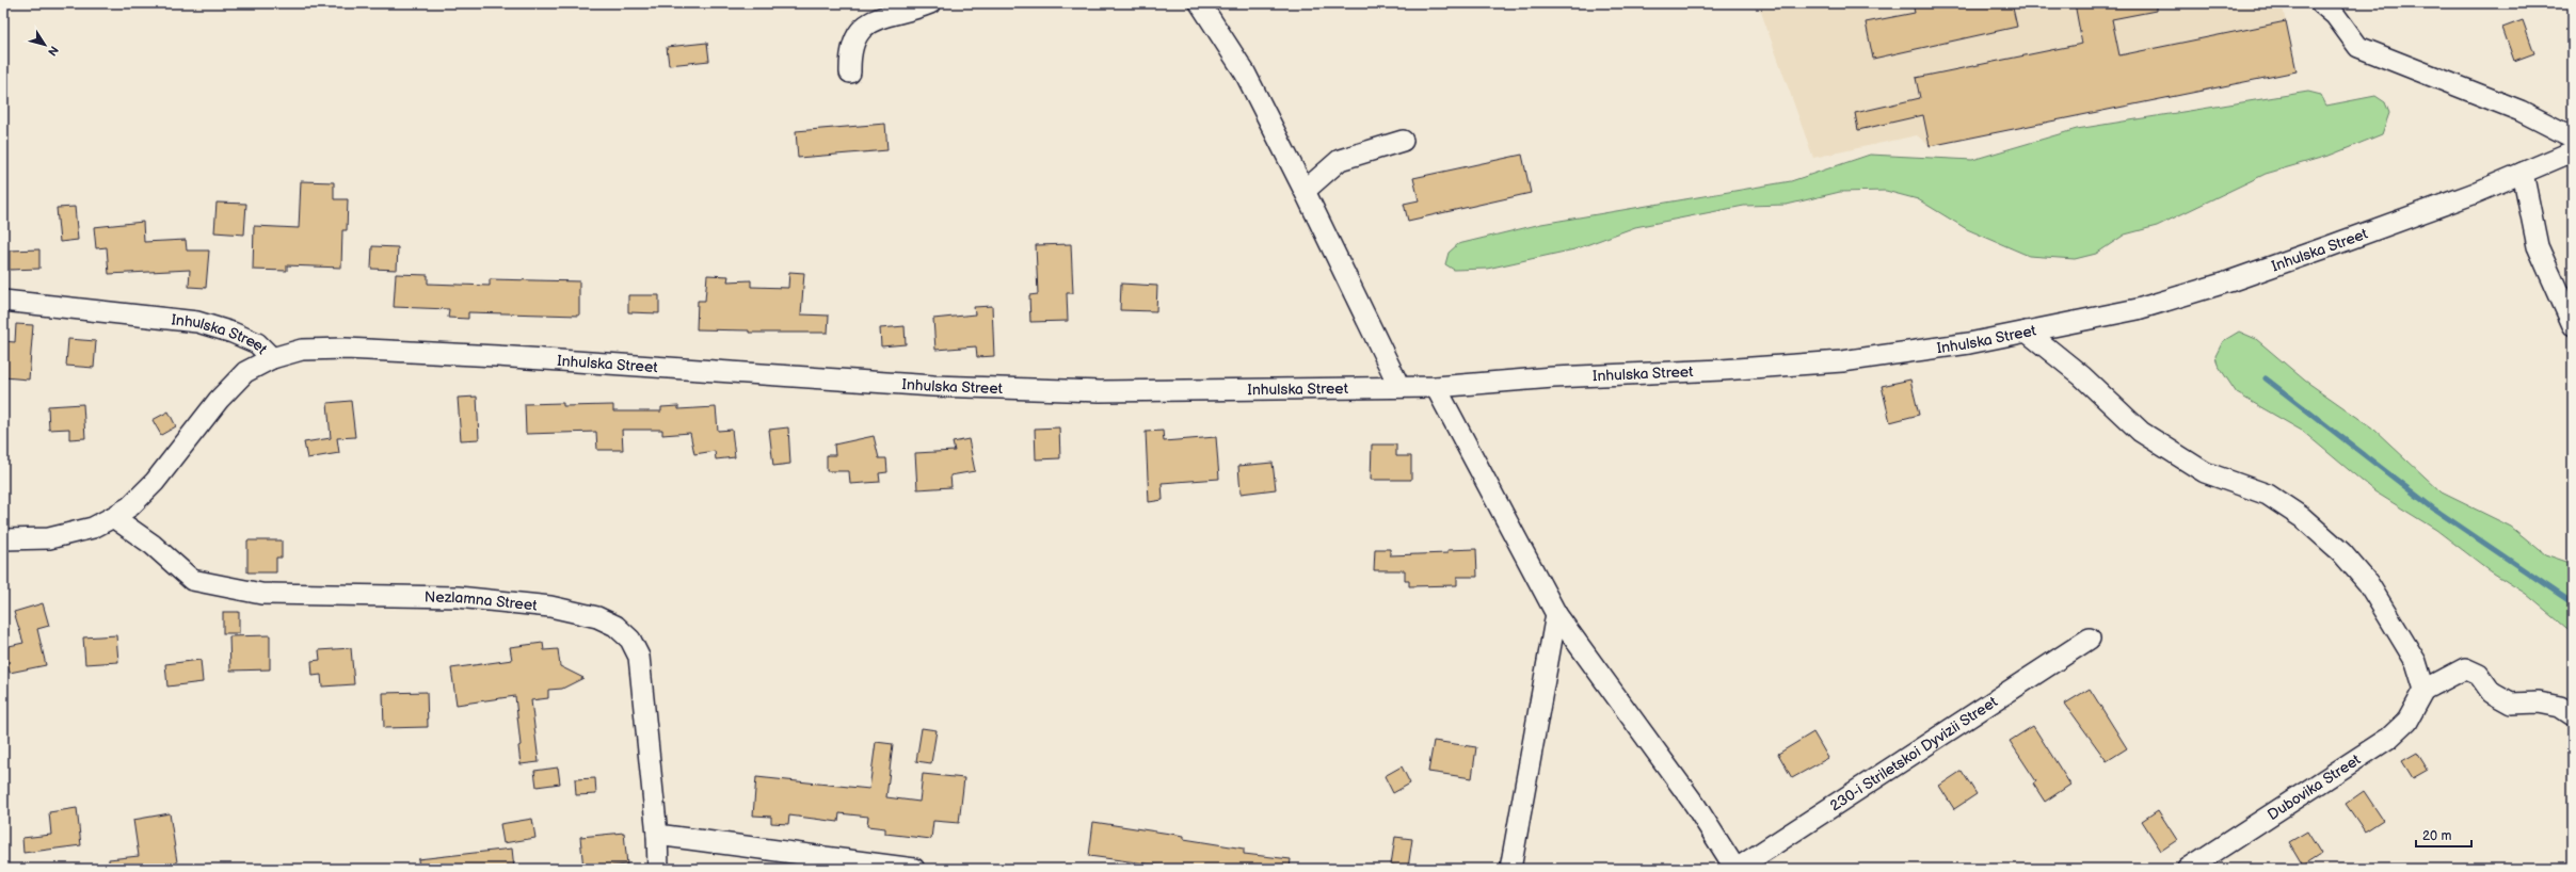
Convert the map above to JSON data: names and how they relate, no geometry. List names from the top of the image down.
{
  "streets": {
    "street": [
      "Inhulska Street",
      "Nezlamna Street",
      "230-i Striletskoi Dyvizii Street",
      "Dubovika Street"
    ]
  },
  "scale_bar": "20 m",
  "north": "bottom right"
}
